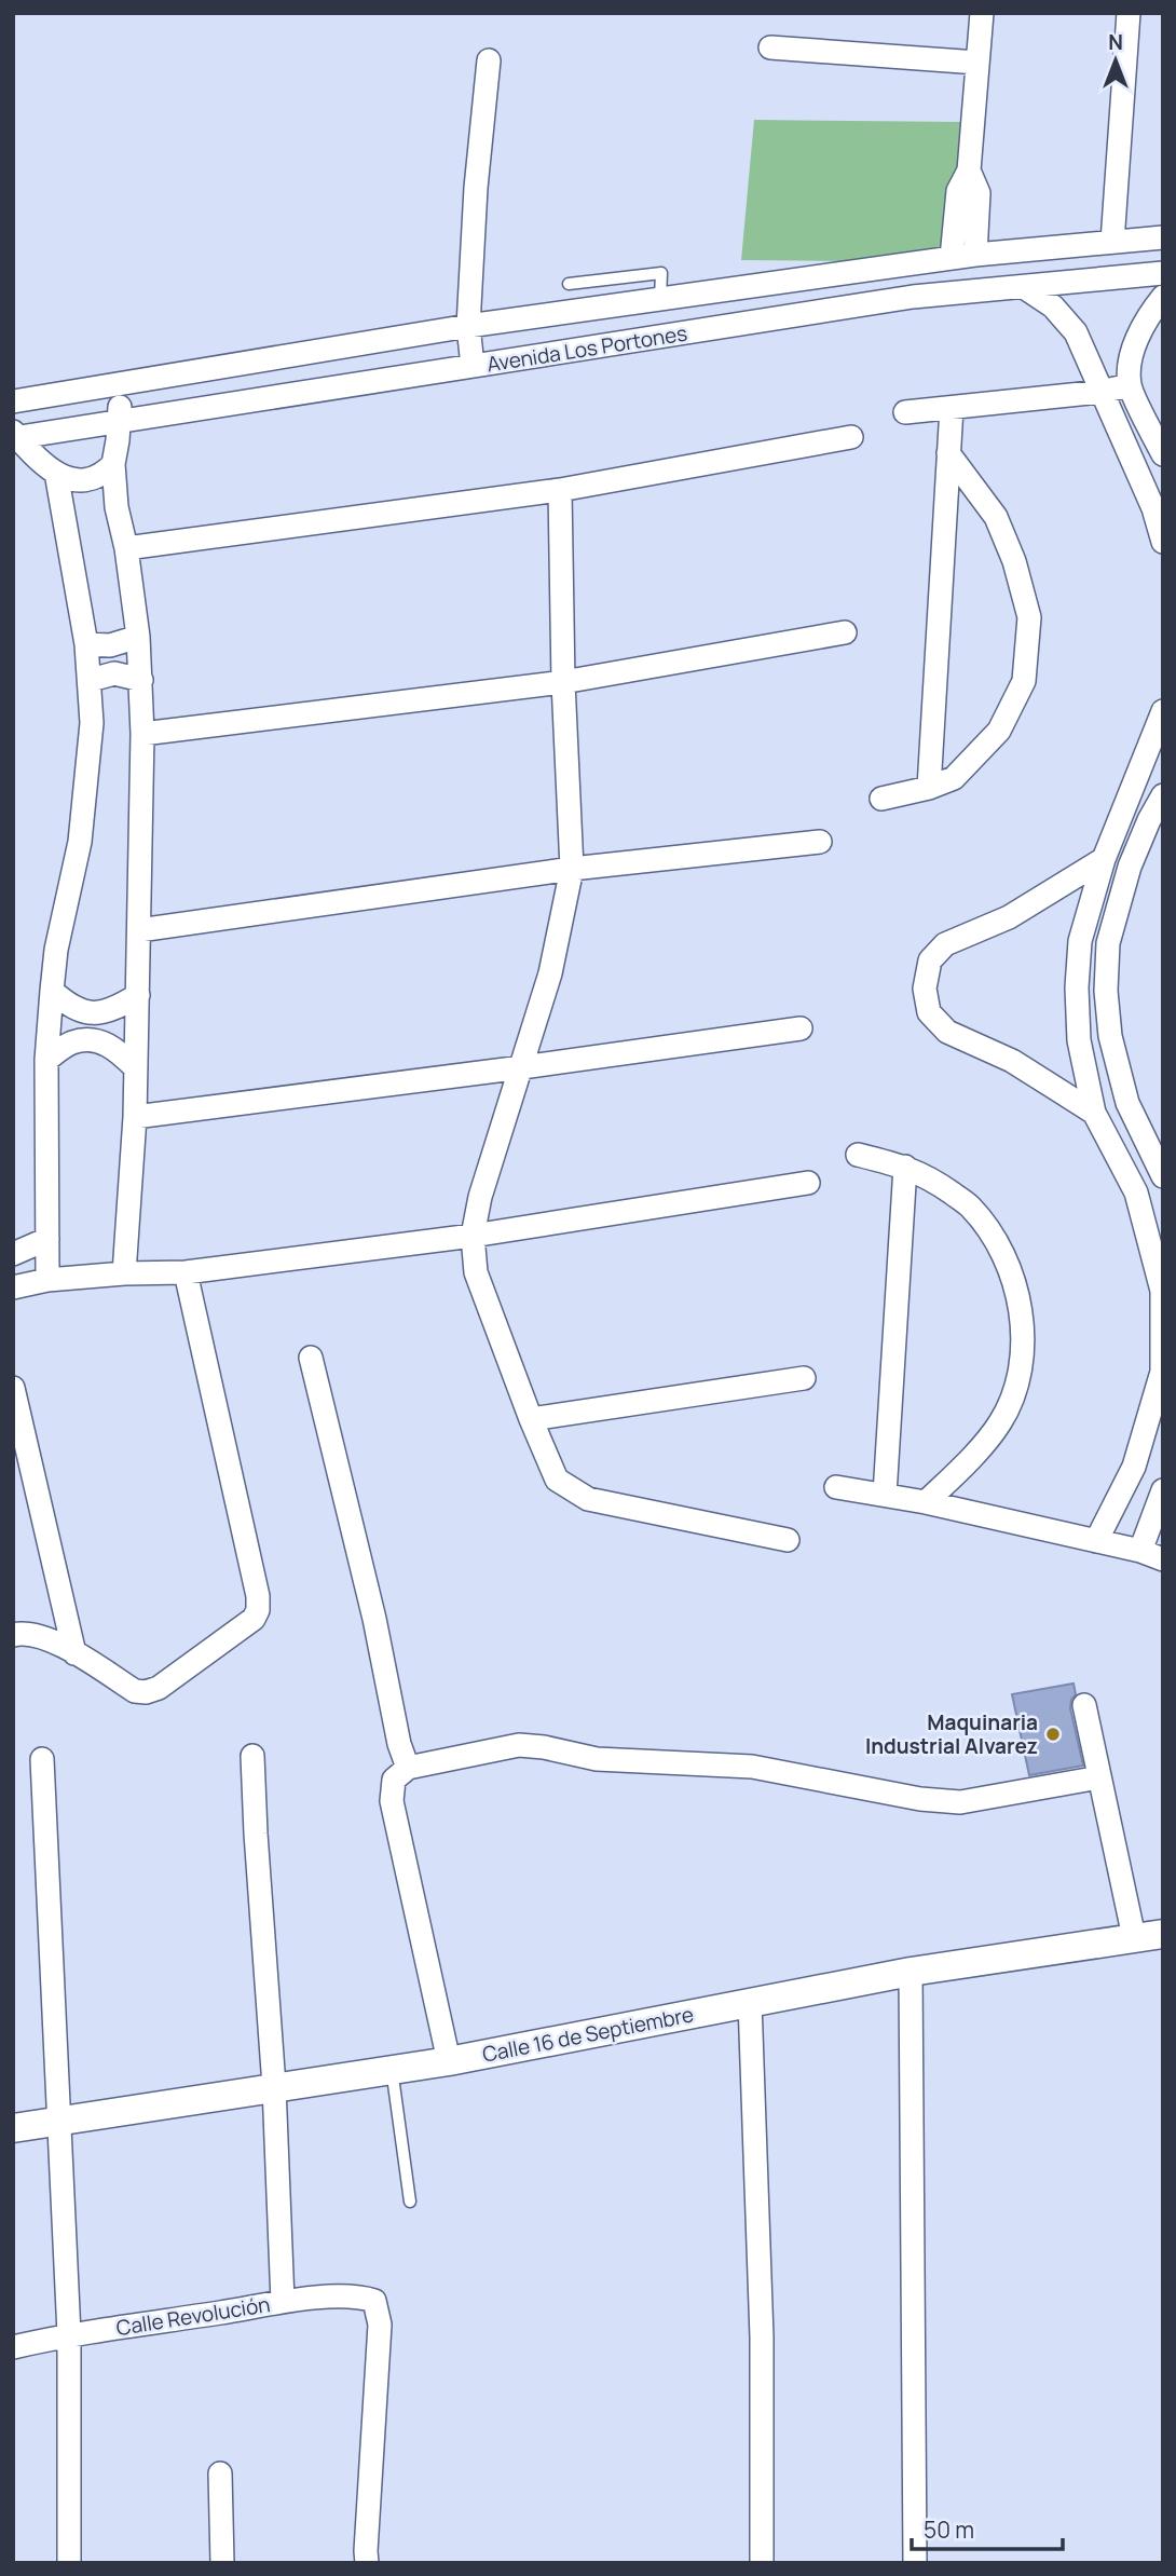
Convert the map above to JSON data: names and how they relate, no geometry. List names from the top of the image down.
{
  "streets": {
    "street": ["Avenida Los Portones", "Calle 16 de Septiembre", "Calle Revolución"]
  },
  "places": ["Maquinaria Industrial Alvarez"],
  "scale_bar": "50 m",
  "north": "top"
}
